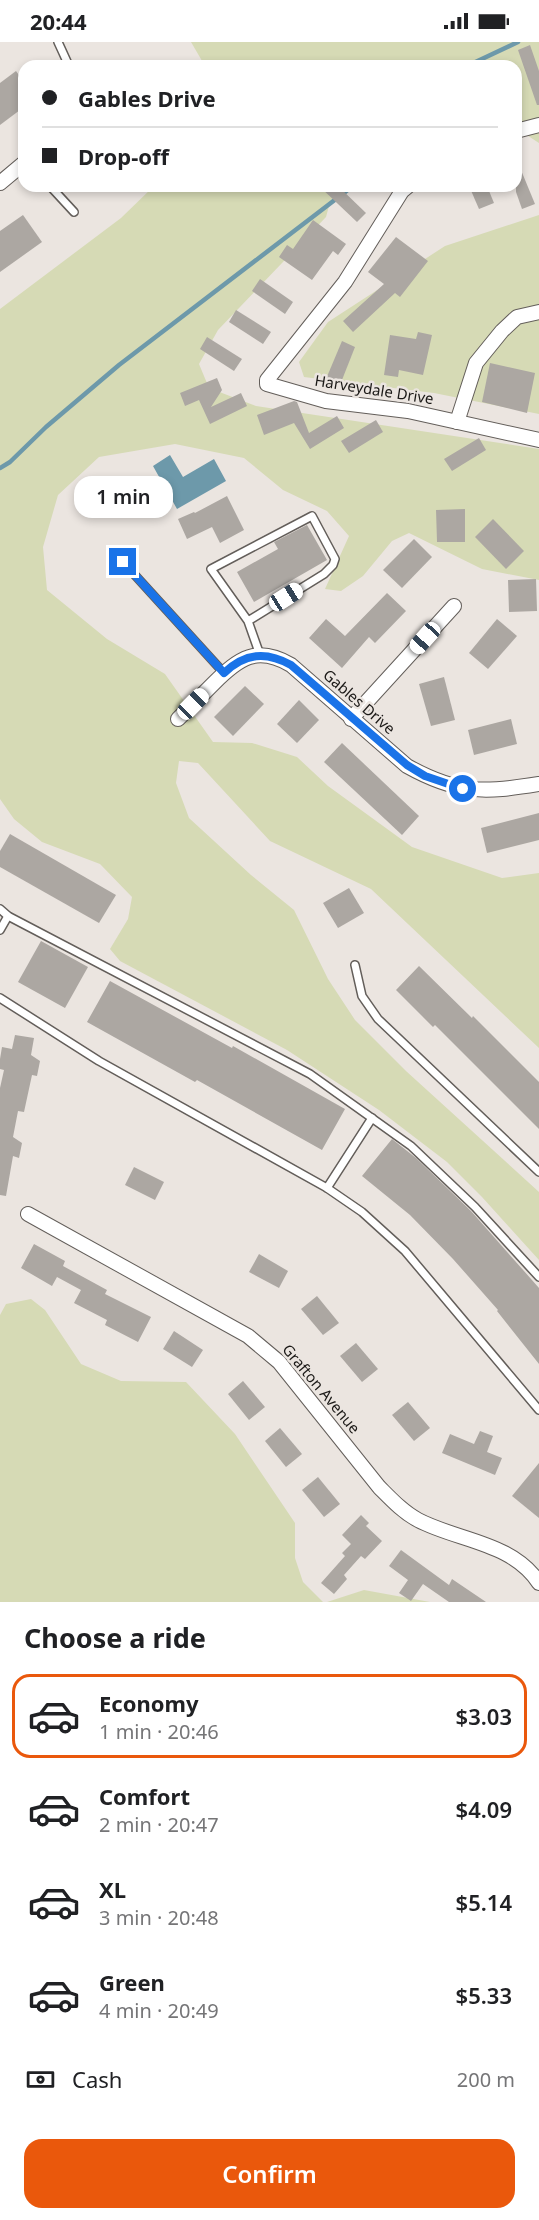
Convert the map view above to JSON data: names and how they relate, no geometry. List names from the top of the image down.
{
  "streets": {
    "street": ["Harveydale Drive", "Gables Drive", "Grafton Avenue"]
  },
  "page": {
    "status": "20:44",
    "banner": ["Gables Drive", "Drop-off"],
    "bubble": "1 min",
    "heading": "Choose a ride",
    "list": [
      {
        "name": "Economy",
        "note": "1 min · 20:46",
        "value": "$3.03"
      },
      {
        "name": "Comfort",
        "note": "2 min · 20:47",
        "value": "$4.09"
      },
      {
        "name": "XL",
        "note": "3 min · 20:48",
        "value": "$5.14"
      },
      {
        "name": "Green",
        "note": "4 min · 20:49",
        "value": "$5.33"
      }
    ],
    "pay": ["Cash", "200 m"],
    "buttons": "Confirm"
  }
}
